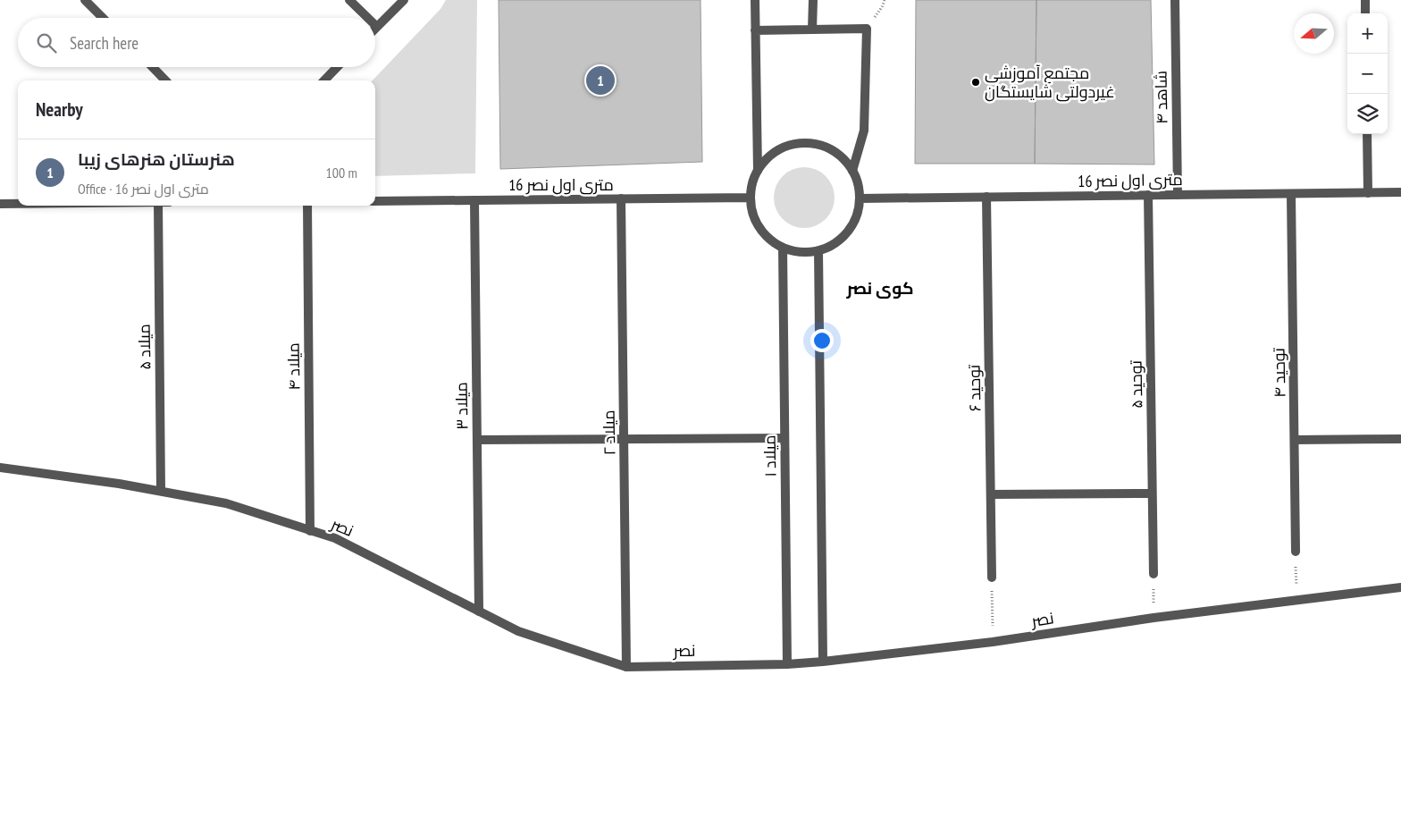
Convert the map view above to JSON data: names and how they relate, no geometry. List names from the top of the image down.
{
  "streets": {
    "street": [
      "شاهد ۴",
      "16 متری اول نصر",
      "میلاد ۵",
      "میلاد ۴",
      "توحید ۴",
      "توحید ۵",
      "توحید ۶",
      "میلاد ۳",
      "میلاد ۲",
      "میلاد ۱",
      "نصر"
    ]
  },
  "crossings": [
    ["شاهد ۴", "16 متری اول نصر"],
    ["16 متری اول نصر", "توحید ۴"],
    ["16 متری اول نصر", "توحید ۵"],
    ["16 متری اول نصر", "توحید ۶"],
    ["16 متری اول نصر", "میلاد ۳"],
    ["16 متری اول نصر", "میلاد ۲"],
    ["16 متری اول نصر", "میلاد ۱"],
    ["میلاد ۵", "نصر"],
    ["میلاد ۴", "نصر"],
    ["میلاد ۳", "نصر"],
    ["میلاد ۲", "نصر"],
    ["میلاد ۱", "نصر"]
  ],
  "districts": ["کوی نصر"],
  "places": ["مجتمع آموزشی غیردولتی شایستگان"],
  "north": "left",
  "page": {
    "map_buttons": ["+", "−"],
    "search": "Search here",
    "pins": "1",
    "heading": "Nearby",
    "list": [
      {
        "mark": "1",
        "name": "هنرستان هنرهای زیبا",
        "note": "Office · 16 متری اول نصر",
        "value": "100 m"
      }
    ]
  }
}
